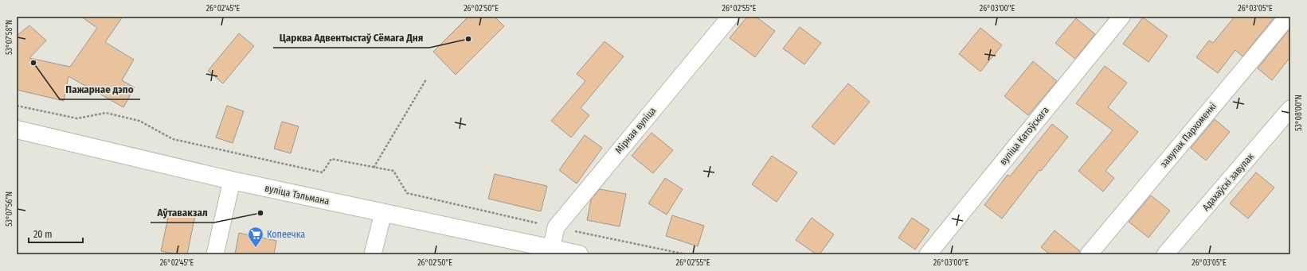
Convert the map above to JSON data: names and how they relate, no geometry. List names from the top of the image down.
{
  "streets": {
    "main road": ["вуліца Тэльмана"],
    "street": [
      "Мірная вуліца",
      "завулак Пархоменкі",
      "вуліца Катоўскага",
      "Адахаўскі завулак"
    ]
  },
  "crossings": [
    ["Мірная вуліца", "вуліца Тэльмана"]
  ],
  "places": {
    "other": ["Царква Адвентыстаў Сёмага Дня", "Пажарнае дэпо", "Аўтавакзал"],
    "supermarket": ["Копеечка"]
  },
  "scale_bar": "20 m",
  "coordinates": [
    "26°02'45\"E",
    "26°02'50\"E",
    "26°02'55\"E",
    "26°03'00\"E",
    "26°03'05\"E",
    "53°07'58\"N",
    "53°08'00\"N",
    "53°07'56\"N"
  ]
}
